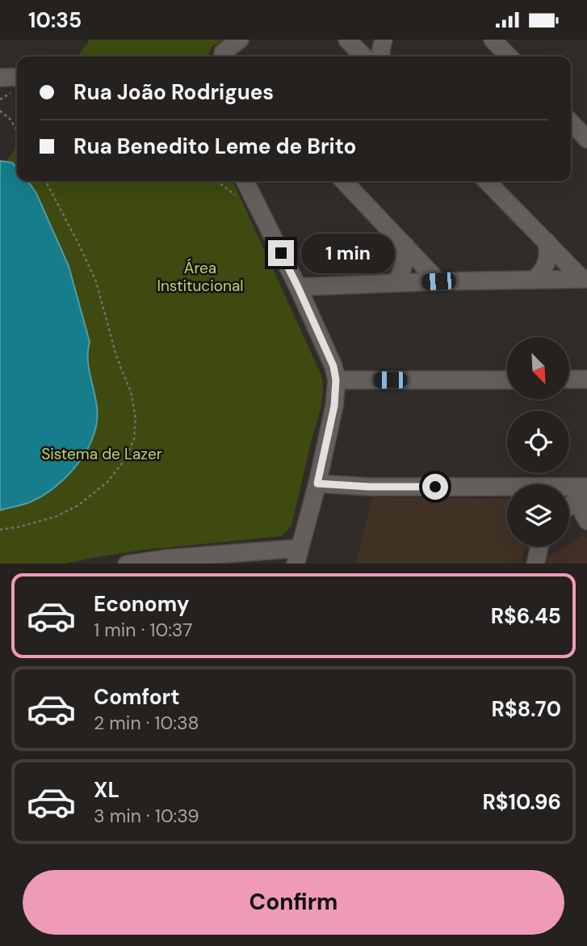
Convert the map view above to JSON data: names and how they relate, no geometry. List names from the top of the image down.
{
  "parks": ["Área Institucional", "Sistema de Lazer"],
  "north": "bottom right",
  "page": {
    "status": "10:35",
    "banner": ["Rua João Rodrigues", "Rua Benedito Leme de Brito"],
    "bubble": "1 min",
    "list": [
      {
        "name": "Economy",
        "note": "1 min · 10:37",
        "value": "R$6.45"
      },
      {
        "name": "Comfort",
        "note": "2 min · 10:38",
        "value": "R$8.70"
      },
      {
        "name": "XL",
        "note": "3 min · 10:39",
        "value": "R$10.96"
      }
    ],
    "buttons": "Confirm"
  }
}
